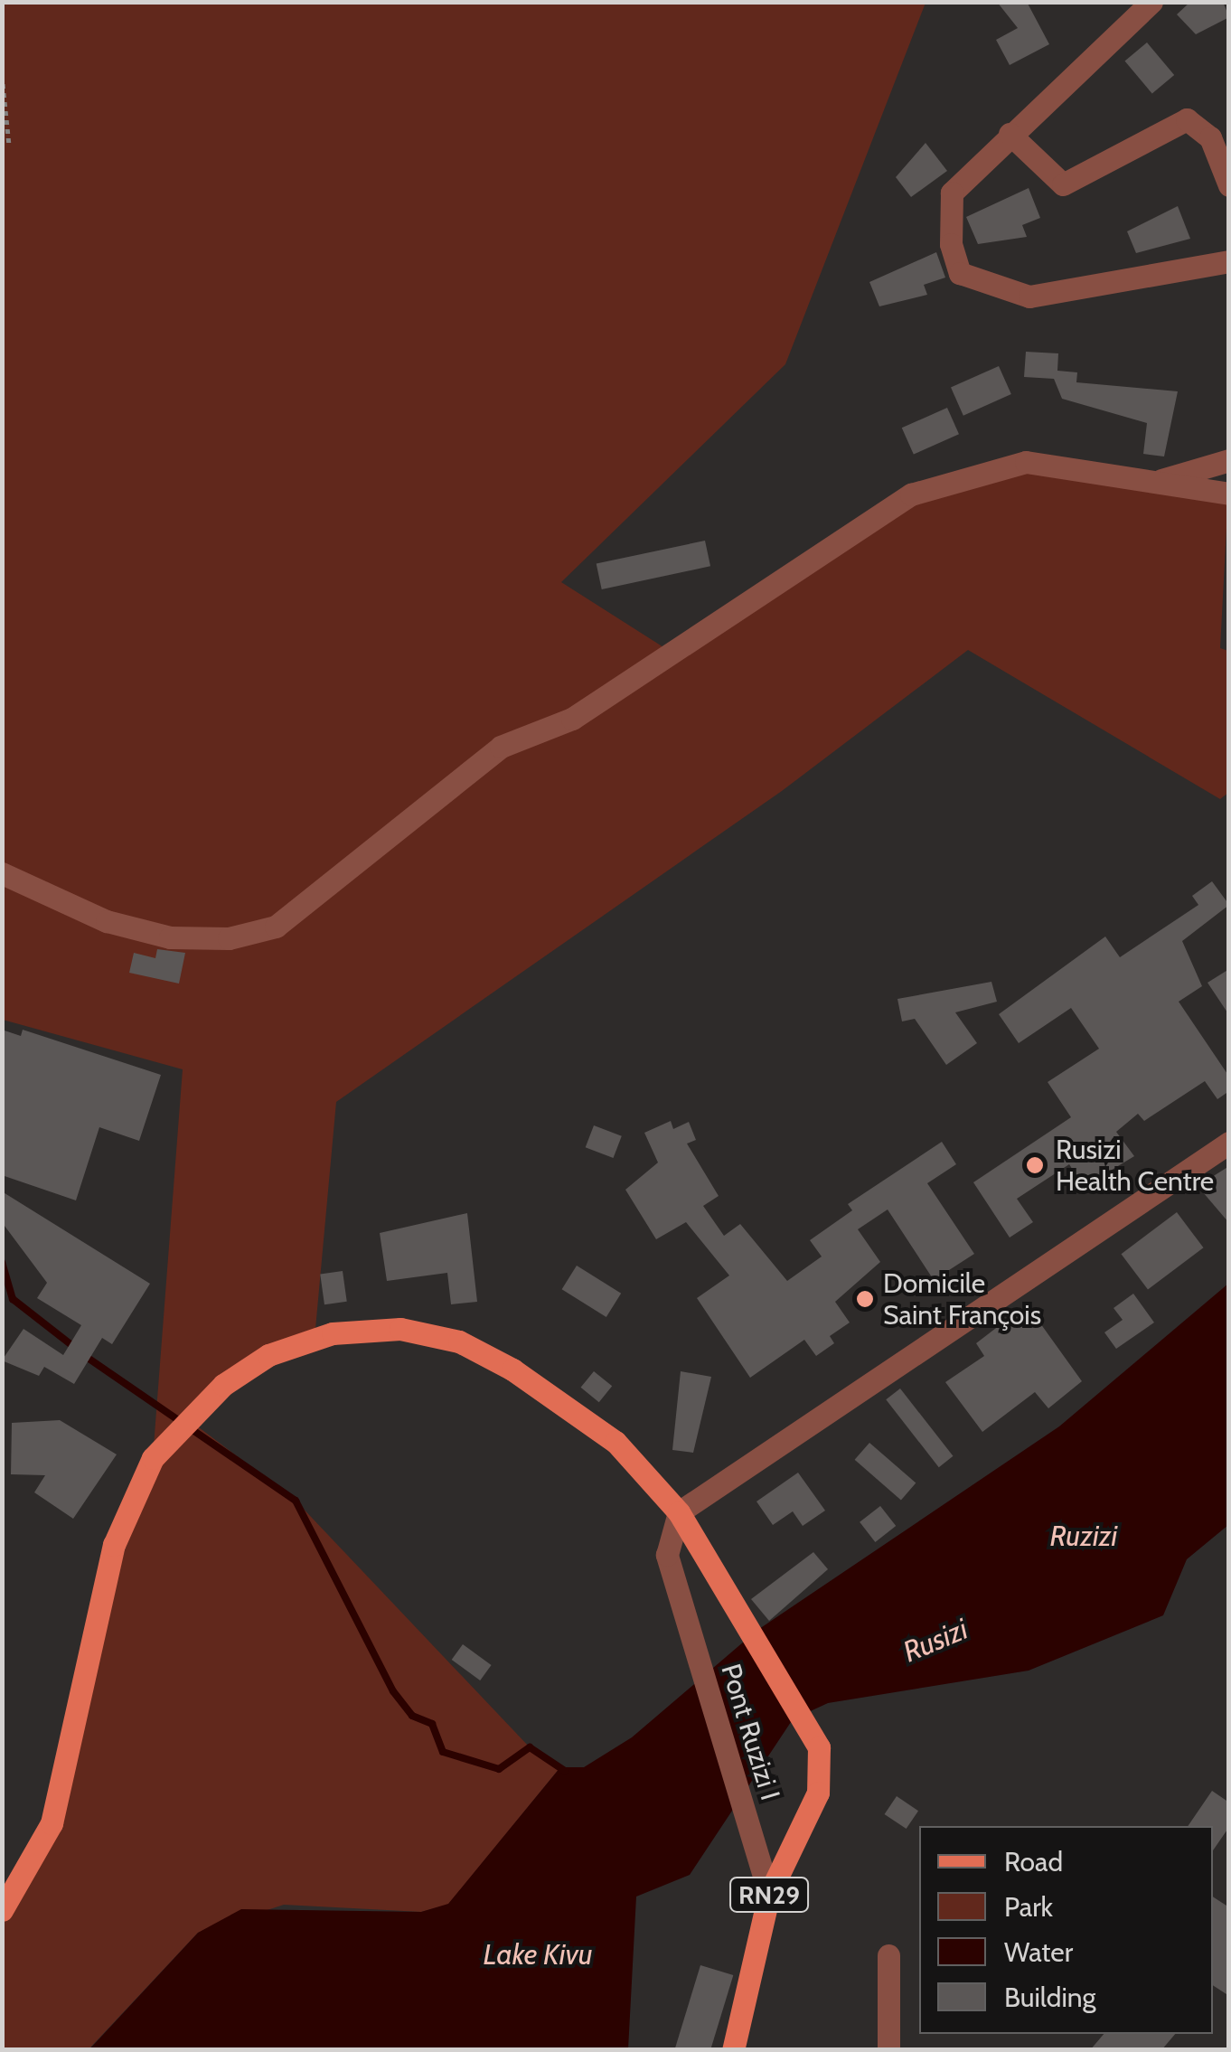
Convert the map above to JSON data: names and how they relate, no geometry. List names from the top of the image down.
{
  "streets": {
    "main road": ["RN29"],
    "street": ["Pont Ruzizi I"]
  },
  "crossings": [
    ["Pont Ruzizi I", "RN29"]
  ],
  "water": ["Ruzizi", "Rusizi", "Lake Kivu"],
  "places": ["Rusizi Health Centre", "Domicile Saint François"],
  "legend": [
    "Road",
    "Park",
    "Water",
    "Building"
  ]
}
